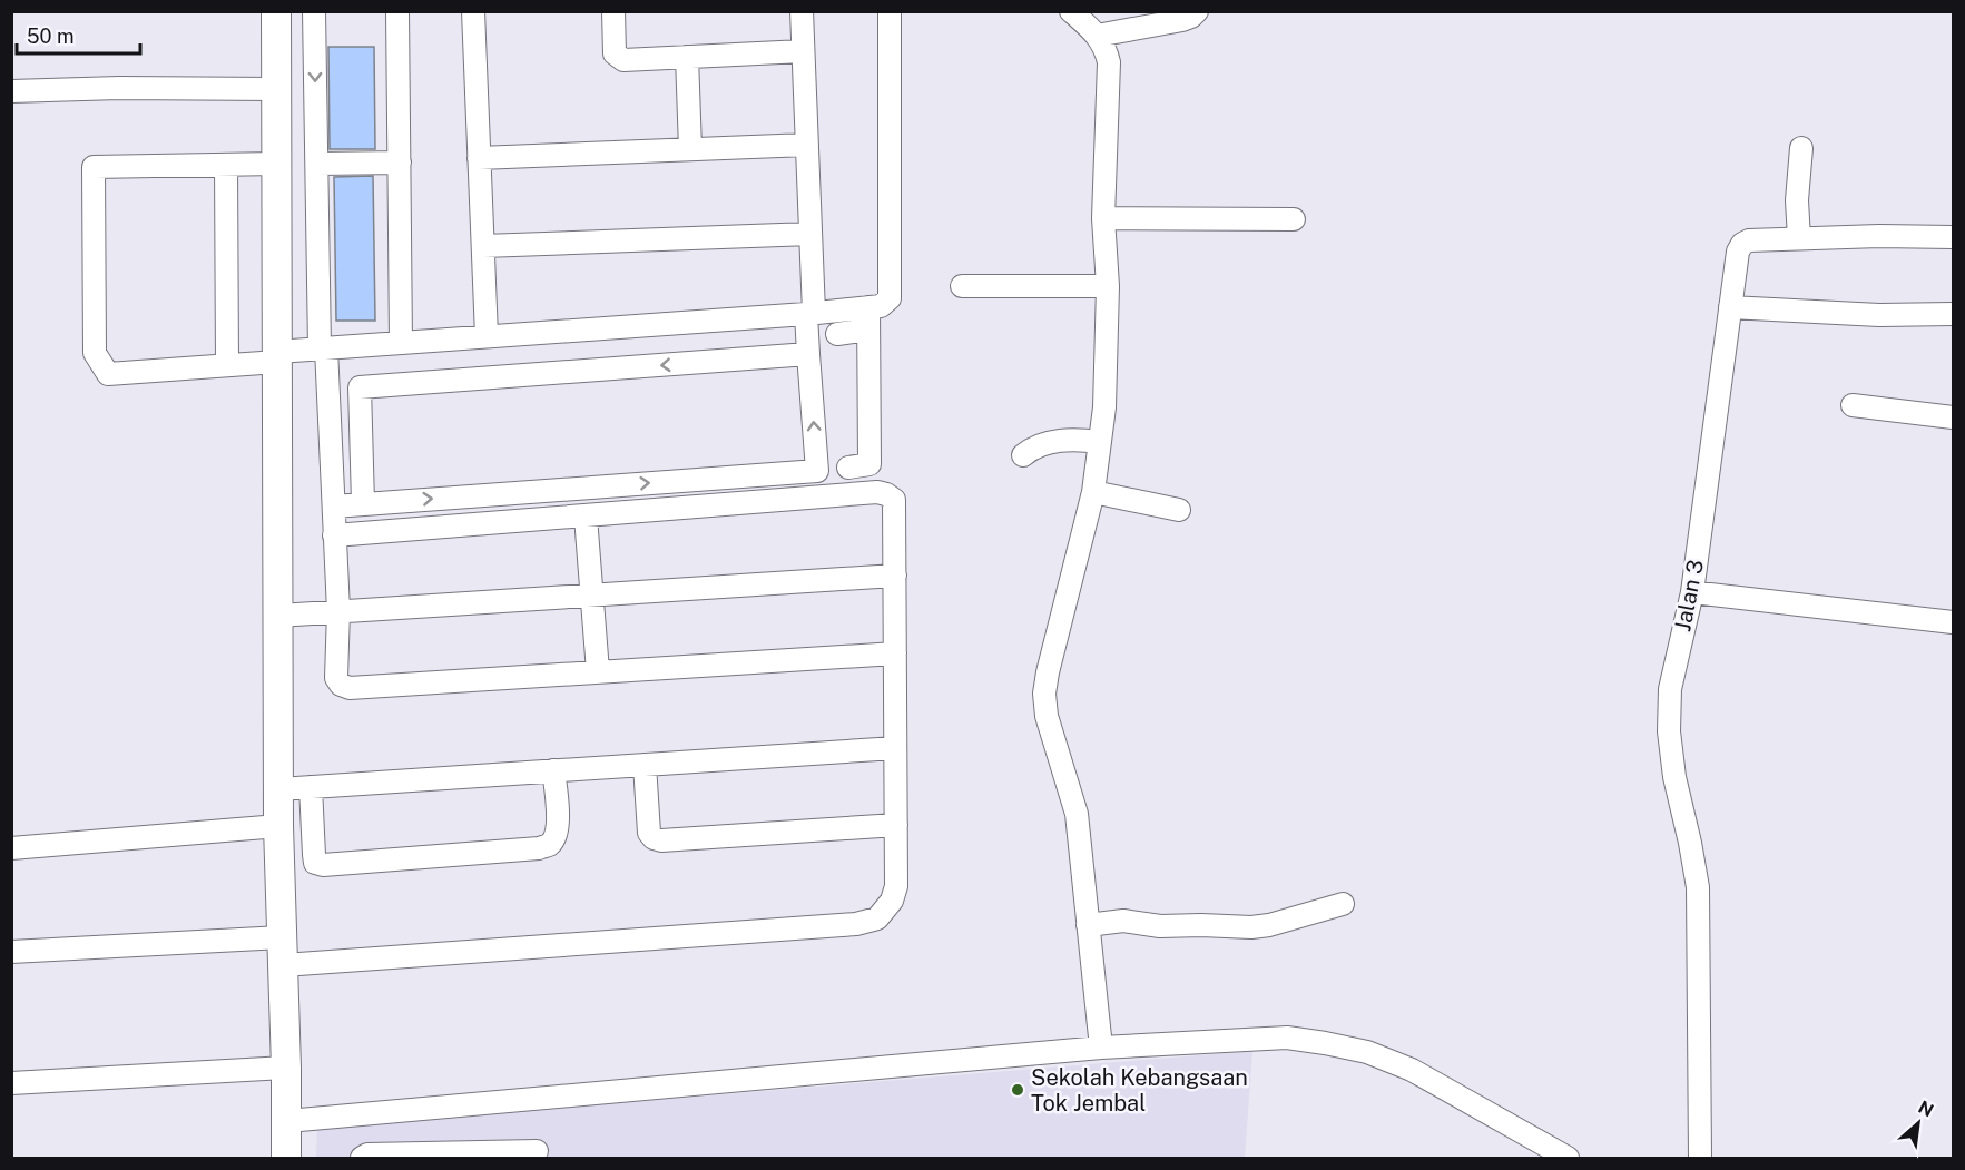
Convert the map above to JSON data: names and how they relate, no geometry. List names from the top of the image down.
{
  "streets": {
    "street": ["Jalan 3"]
  },
  "places": ["Sekolah Kebangsaan Tok Jembal"],
  "scale_bar": "50 m",
  "north": "top right"
}
